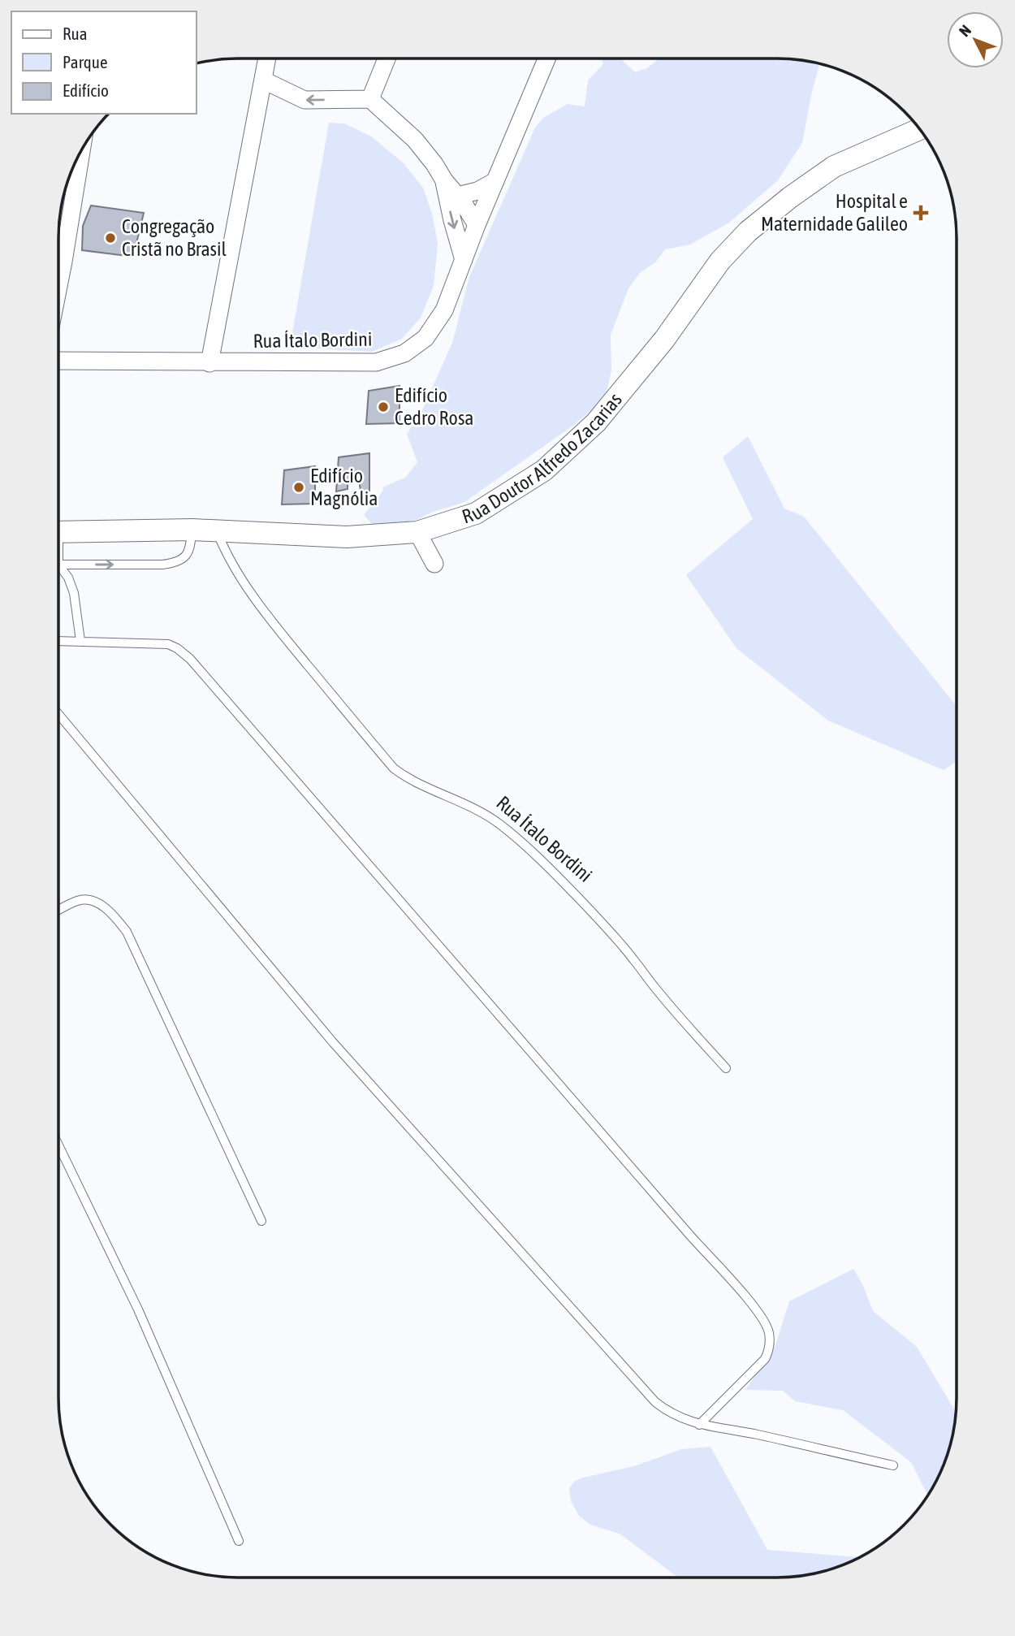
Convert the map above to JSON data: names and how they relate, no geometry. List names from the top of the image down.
{
  "streets": {
    "street": ["Rua Ítalo Bordini", "Rua Doutor Alfredo Zacarias"]
  },
  "crossings": [
    ["Rua Ítalo Bordini", "Rua Doutor Alfredo Zacarias"]
  ],
  "places": {
    "health": ["Hospital e Maternidade Galileo"],
    "other": ["Congregação Cristã no Brasil", "Edifício Cedro Rosa", "Edifício Magnólia"]
  },
  "legend": ["Rua", "Parque", "Edifício"],
  "north": "top left"
}
